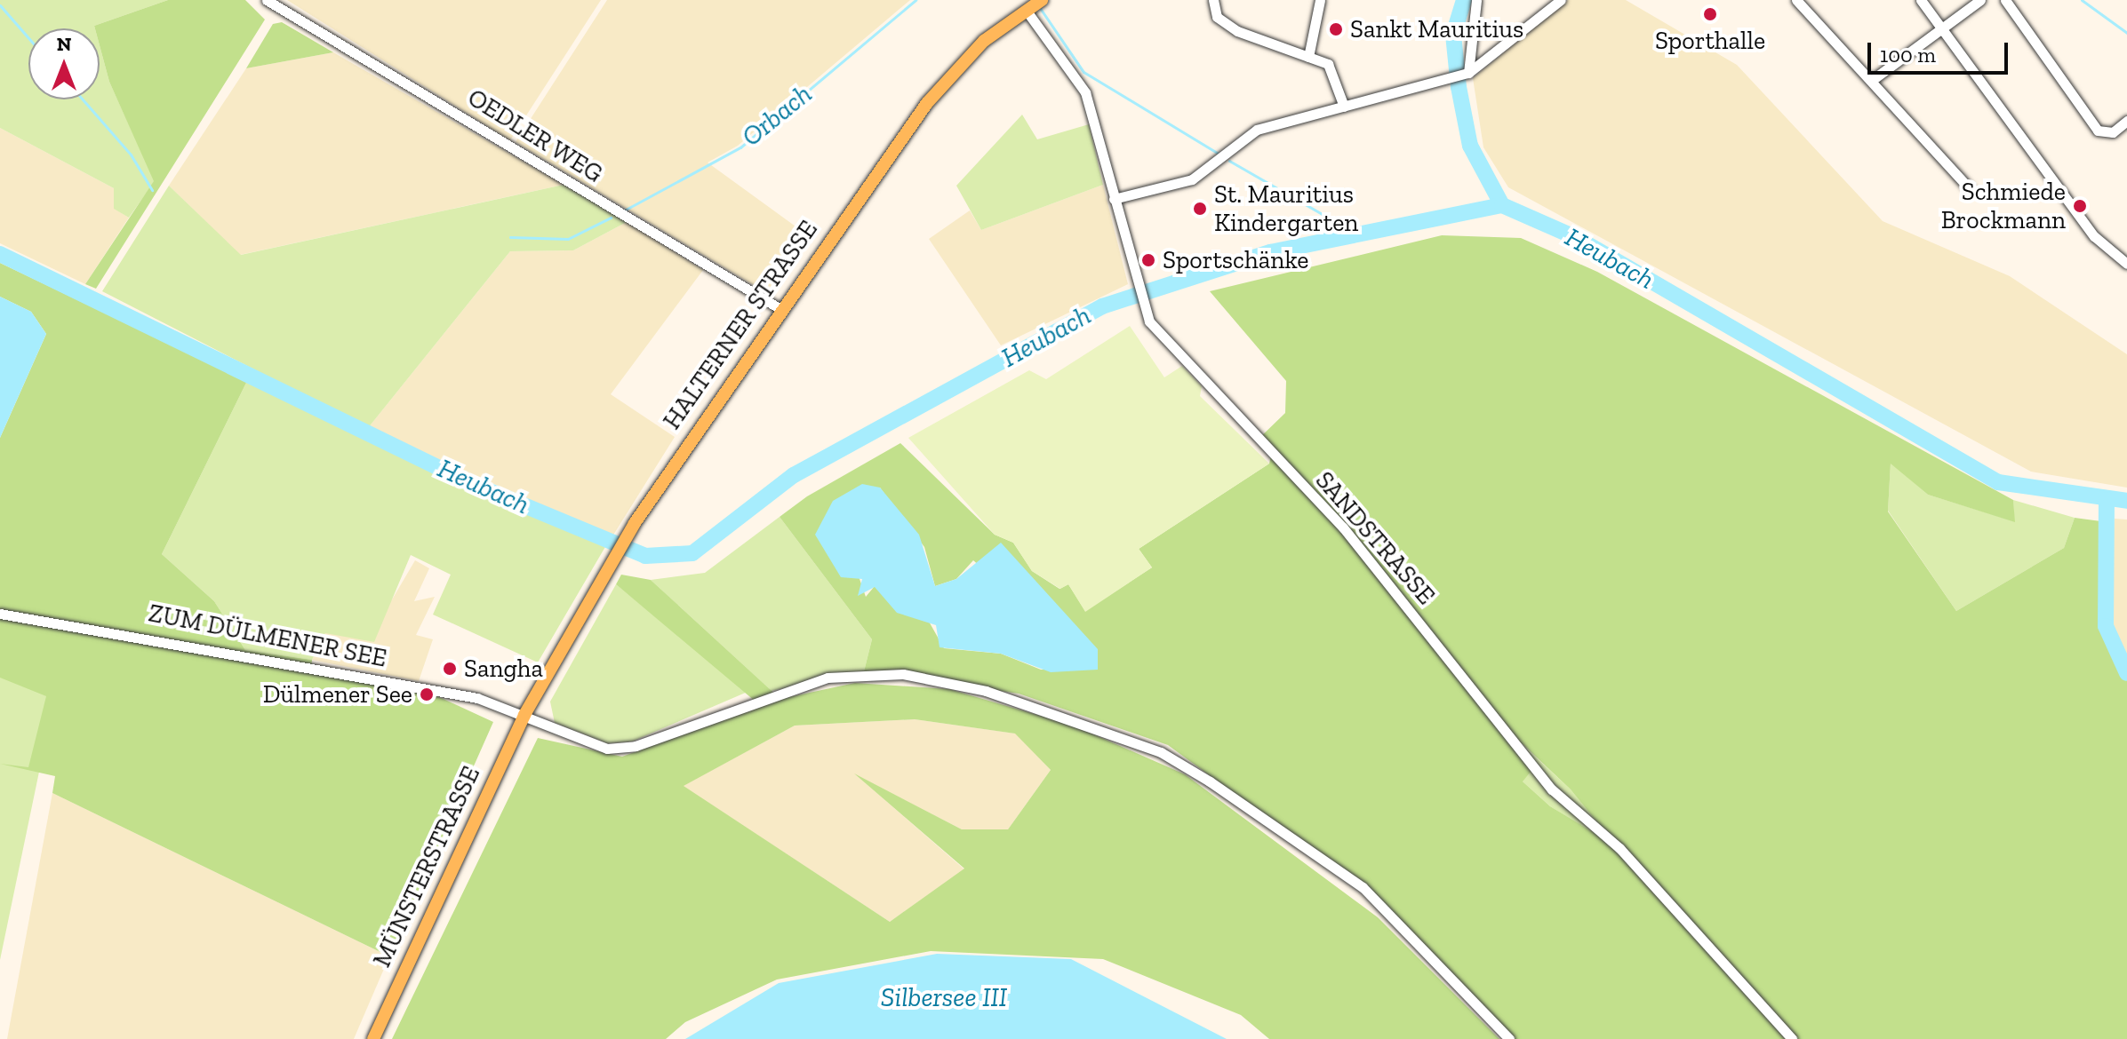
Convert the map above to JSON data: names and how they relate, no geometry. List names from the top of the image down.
{
  "streets": {
    "main road": ["HALTERNER STRASSE", "MÜNSTERSTRASSE"],
    "street": ["OEDLER WEG", "SANDSTRASSE", "ZUM DÜLMENER SEE"]
  },
  "crossings": [
    ["OEDLER WEG", "HALTERNER STRASSE"],
    ["HALTERNER STRASSE", "SANDSTRASSE"],
    ["HALTERNER STRASSE", "ZUM DÜLMENER SEE"],
    ["HALTERNER STRASSE", "MÜNSTERSTRASSE"],
    ["ZUM DÜLMENER SEE", "MÜNSTERSTRASSE"]
  ],
  "water": ["Orbach", "Heubach", "Silbersee III"],
  "places": [
    "Sporthalle",
    "Sankt Mauritius",
    "Schmiede Brockmann",
    "St. Mauritius Kindergarten",
    "Sportschänke",
    "Sangha",
    "Dülmener See"
  ],
  "scale_bar": "100 m",
  "north": "top"
}
